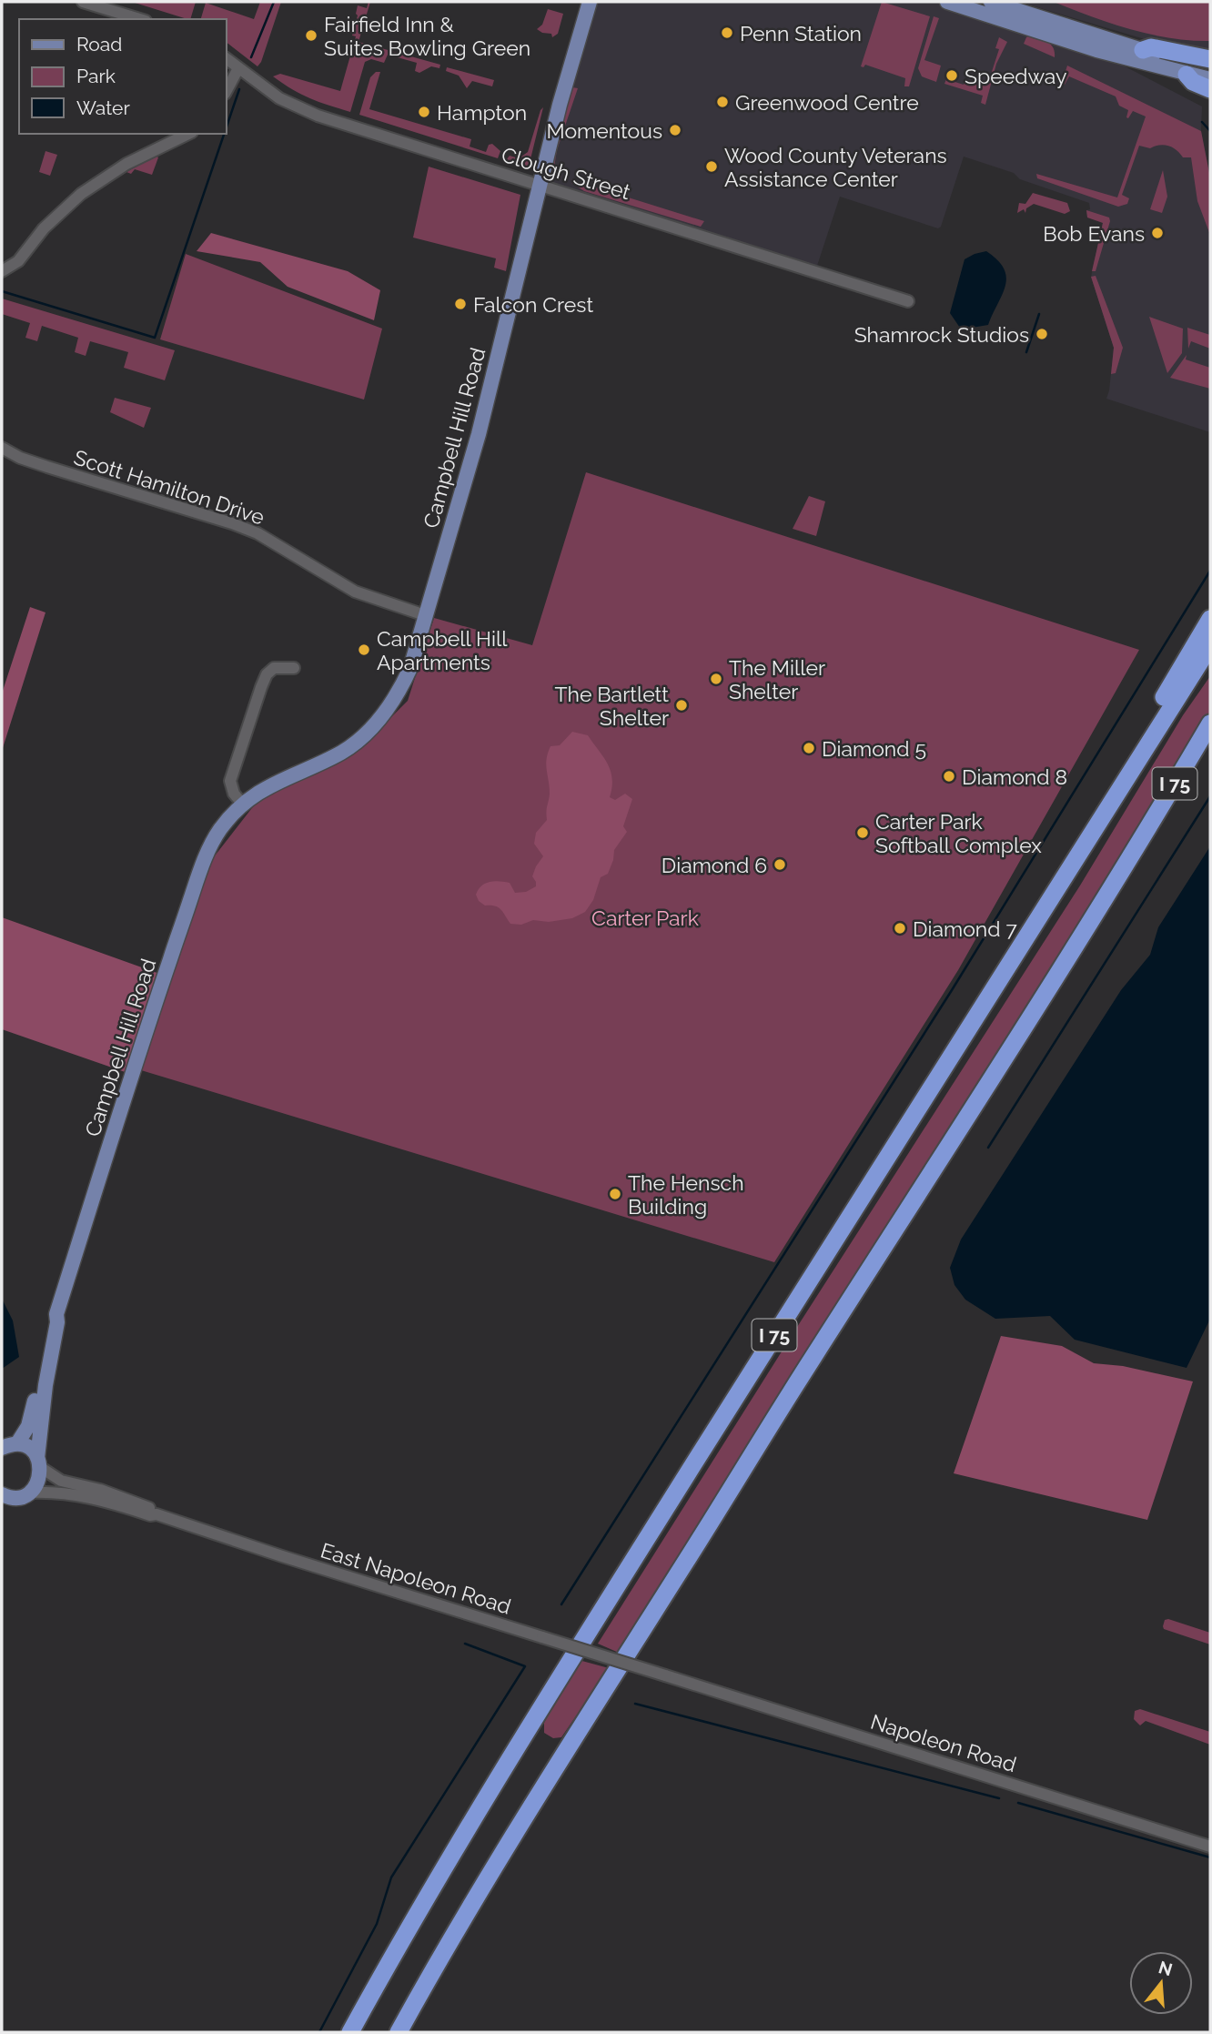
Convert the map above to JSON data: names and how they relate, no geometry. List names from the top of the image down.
{
  "streets": {
    "highway": ["I 75"],
    "main road": ["Campbell Hill Road"],
    "street": [
      "Clough Street",
      "Scott Hamilton Drive",
      "East Napoleon Road",
      "Napoleon Road"
    ]
  },
  "crossings": [
    ["Clough Street", "Campbell Hill Road"],
    ["Campbell Hill Road", "Scott Hamilton Drive"],
    ["Campbell Hill Road", "East Napoleon Road"],
    ["East Napoleon Road", "Napoleon Road"]
  ],
  "parks": ["Carter Park"],
  "places": [
    "Penn Station",
    "Fairfield Inn & Suites Bowling Green",
    "Speedway",
    "Greenwood Centre",
    "Hampton",
    "Momentous",
    "Wood County Veterans Assistance Center",
    "Bob Evans",
    "Falcon Crest",
    "Shamrock Studios",
    "Campbell Hill Apartments",
    "The Miller Shelter",
    "The Bartlett Shelter",
    "Diamond 5",
    "Diamond 8",
    "Carter Park Softball Complex",
    "Diamond 6",
    "Diamond 7",
    "The Hensch Building"
  ],
  "legend": ["Road", "Park", "Water"],
  "north": "top"
}
